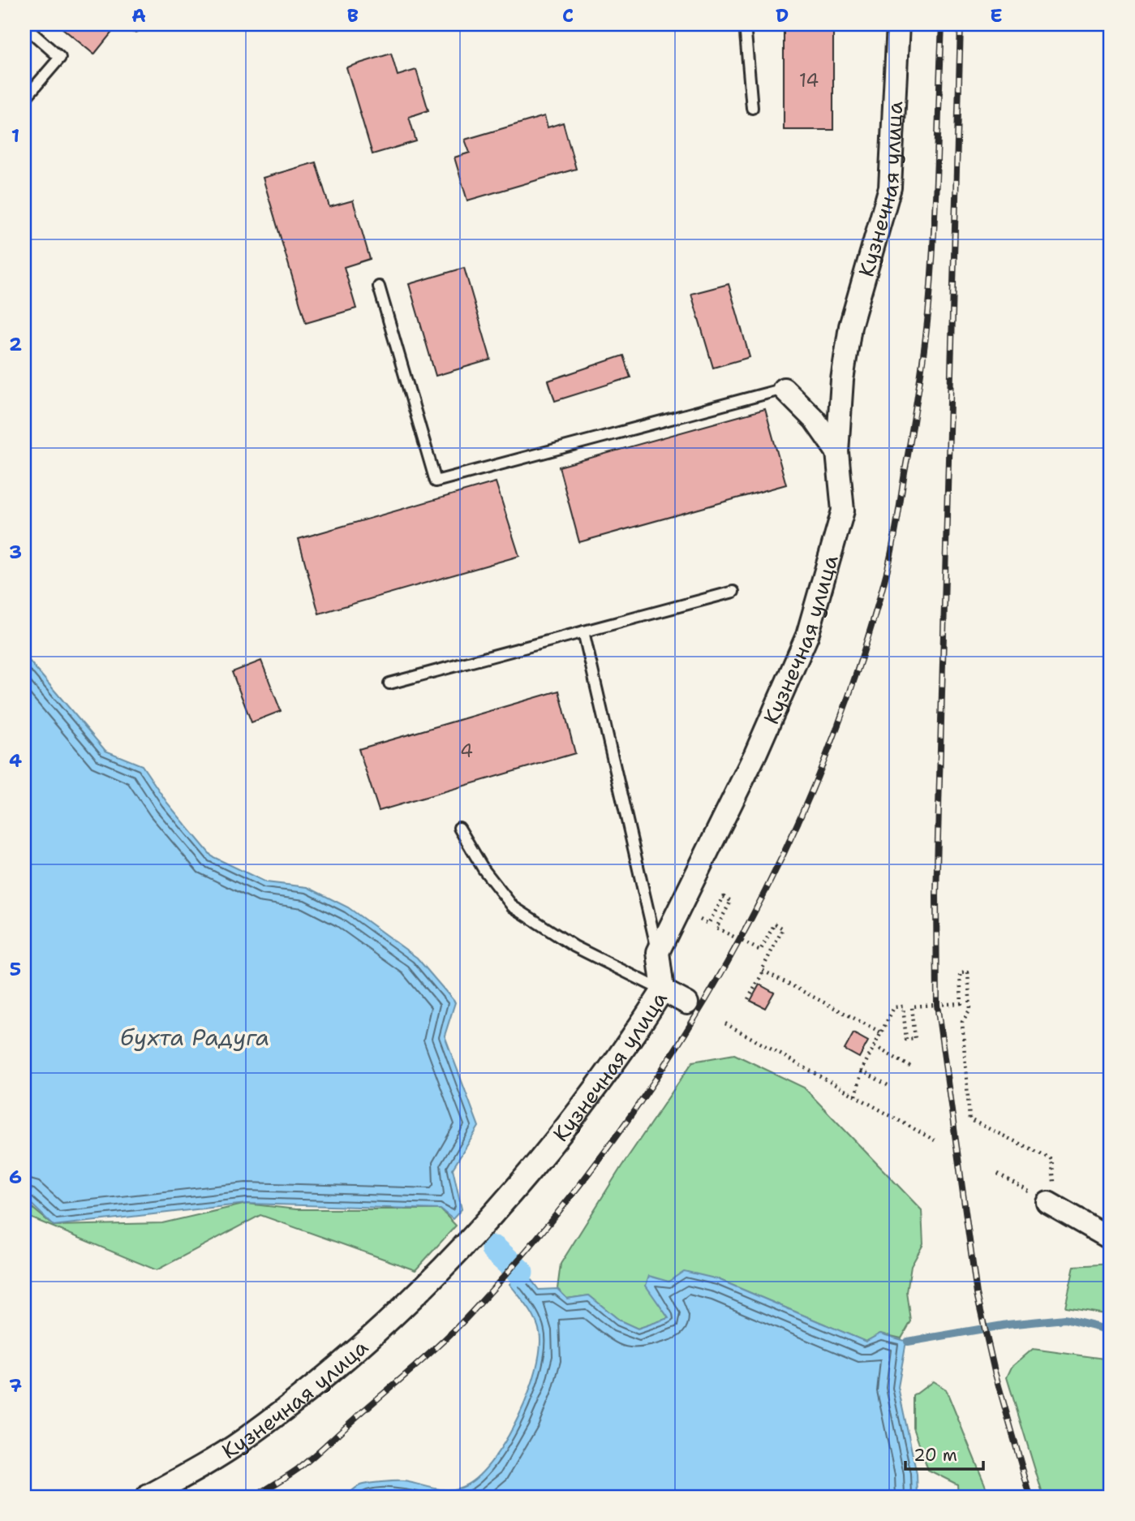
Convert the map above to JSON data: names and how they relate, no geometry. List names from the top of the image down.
{
  "streets": {
    "street": ["Кузнечная улица"]
  },
  "water": ["бухта Радуга"],
  "house_numbers": ["14", "4"],
  "scale_bar": "20 m",
  "grid": {
    "columns": [
      "A",
      "B",
      "C",
      "D",
      "E"
    ],
    "rows": [
      "1",
      "2",
      "3",
      "4",
      "5",
      "6",
      "7"
    ]
  }
}
